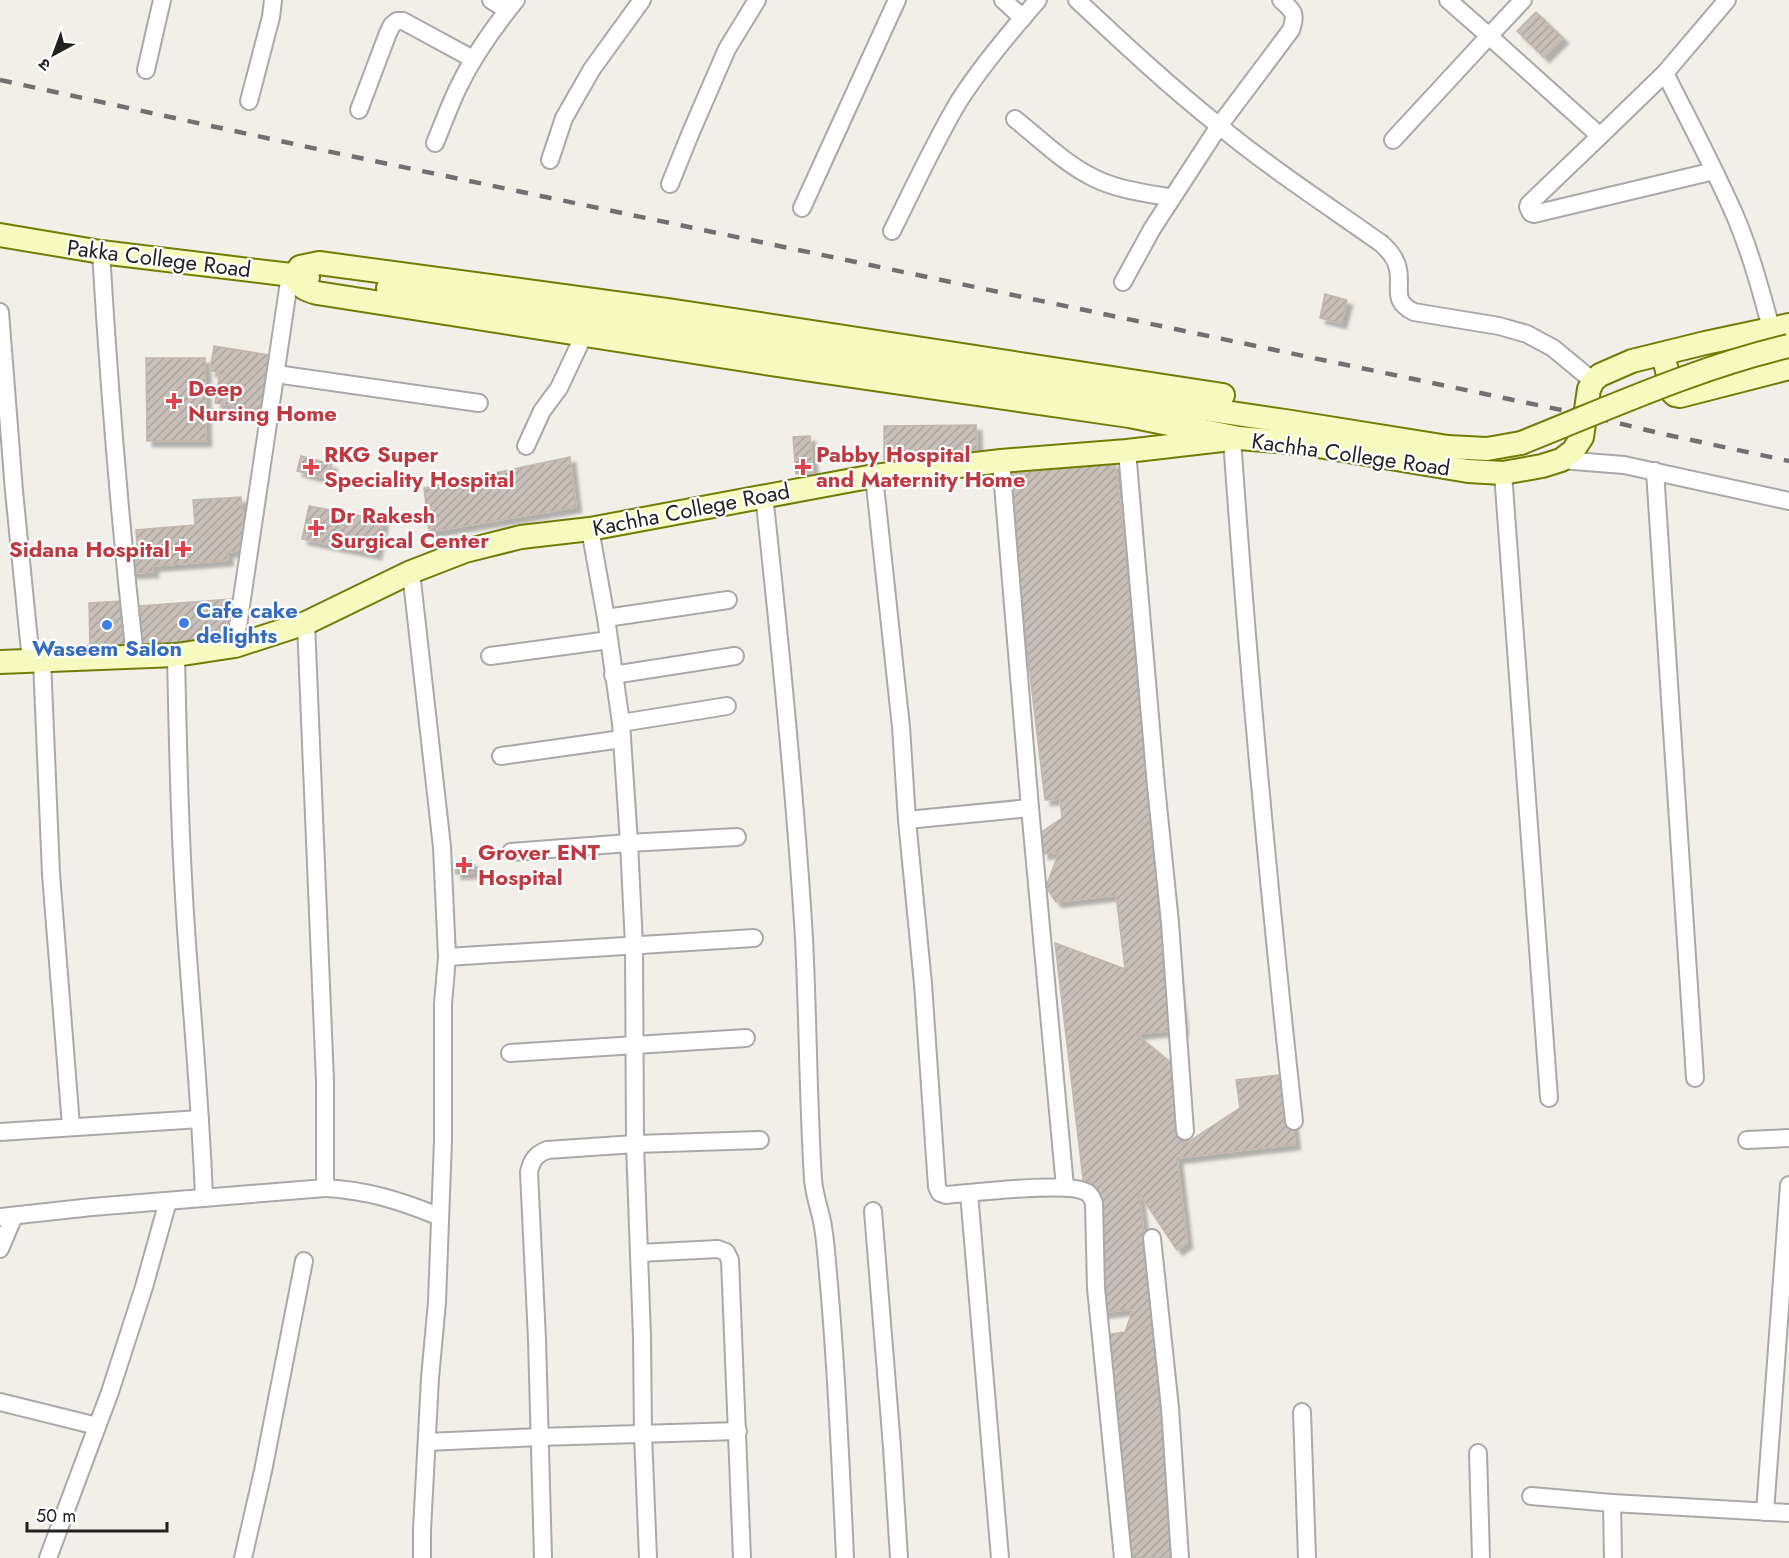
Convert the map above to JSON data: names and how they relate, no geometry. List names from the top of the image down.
{
  "streets": {
    "street": ["Pakka College Road", "Kachha College Road"]
  },
  "places": {
    "health": [
      "Deep Nursing Home",
      "RKG Super Speciality Hospital",
      "Pabby Hospital and Maternity Home",
      "Dr Rakesh Surgical Center",
      "Sidana Hospital",
      "Grover ENT Hospital"
    ],
    "other": ["Cafe cake delights", "Waseem Salon"]
  },
  "scale_bar": "50 m",
  "north": "bottom left"
}
